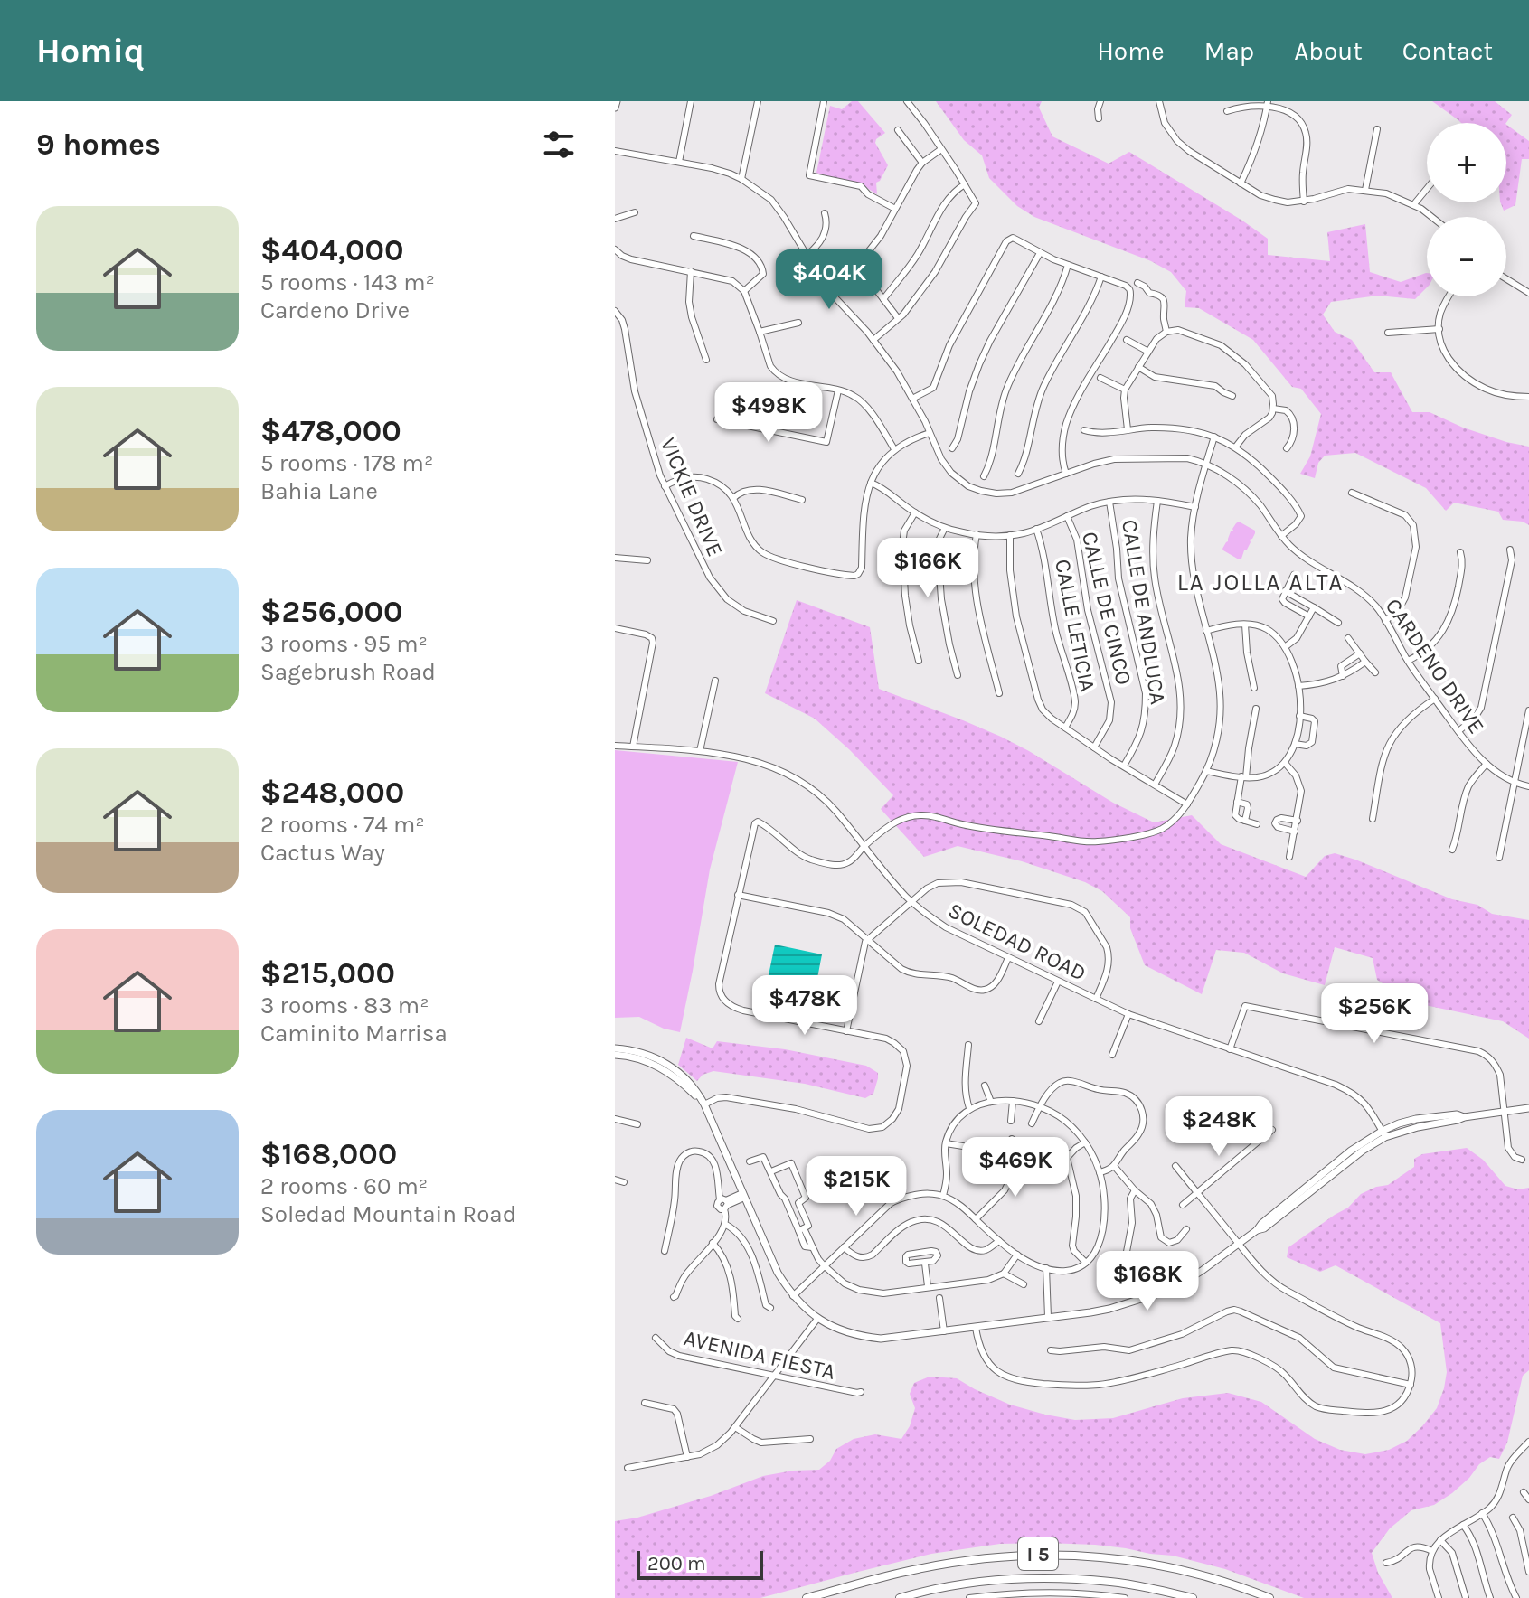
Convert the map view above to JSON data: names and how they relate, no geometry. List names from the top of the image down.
{
  "streets": {
    "highway": ["I 5"],
    "street": [
      "VICKIE DRIVE",
      "CALLE DE CINCO",
      "CALLE DE ANDLUCA",
      "CALLE LETICIA",
      "CARDENO DRIVE",
      "SOLEDAD ROAD",
      "AVENIDA FIESTA"
    ]
  },
  "districts": ["LA JOLLA ALTA"],
  "scale_bar": "200 m",
  "page": {
    "header": "Homiq",
    "nav": [
      "Home",
      "Map",
      "About",
      "Contact"
    ],
    "heading": "9 homes",
    "map_buttons": ["+", "−"],
    "list": [
      {
        "name": "$404,000",
        "note": "5 rooms · 143 m² · Cardeno Drive"
      },
      {
        "name": "$478,000",
        "note": "5 rooms · 178 m² · Bahia Lane"
      },
      {
        "name": "$256,000",
        "note": "3 rooms · 95 m² · Sagebrush Road"
      },
      {
        "name": "$248,000",
        "note": "2 rooms · 74 m² · Cactus Way"
      },
      {
        "name": "$215,000",
        "note": "3 rooms · 83 m² · Caminito Marrisa"
      },
      {
        "name": "$168,000",
        "note": "2 rooms · 60 m² · Soledad Mountain Road"
      }
    ],
    "price": [
      "$404K",
      "$498K",
      "$166K",
      "$478K",
      "$256K",
      "$248K",
      "$469K",
      "$215K",
      "$168K"
    ],
    "scale": "200 m"
  }
}
